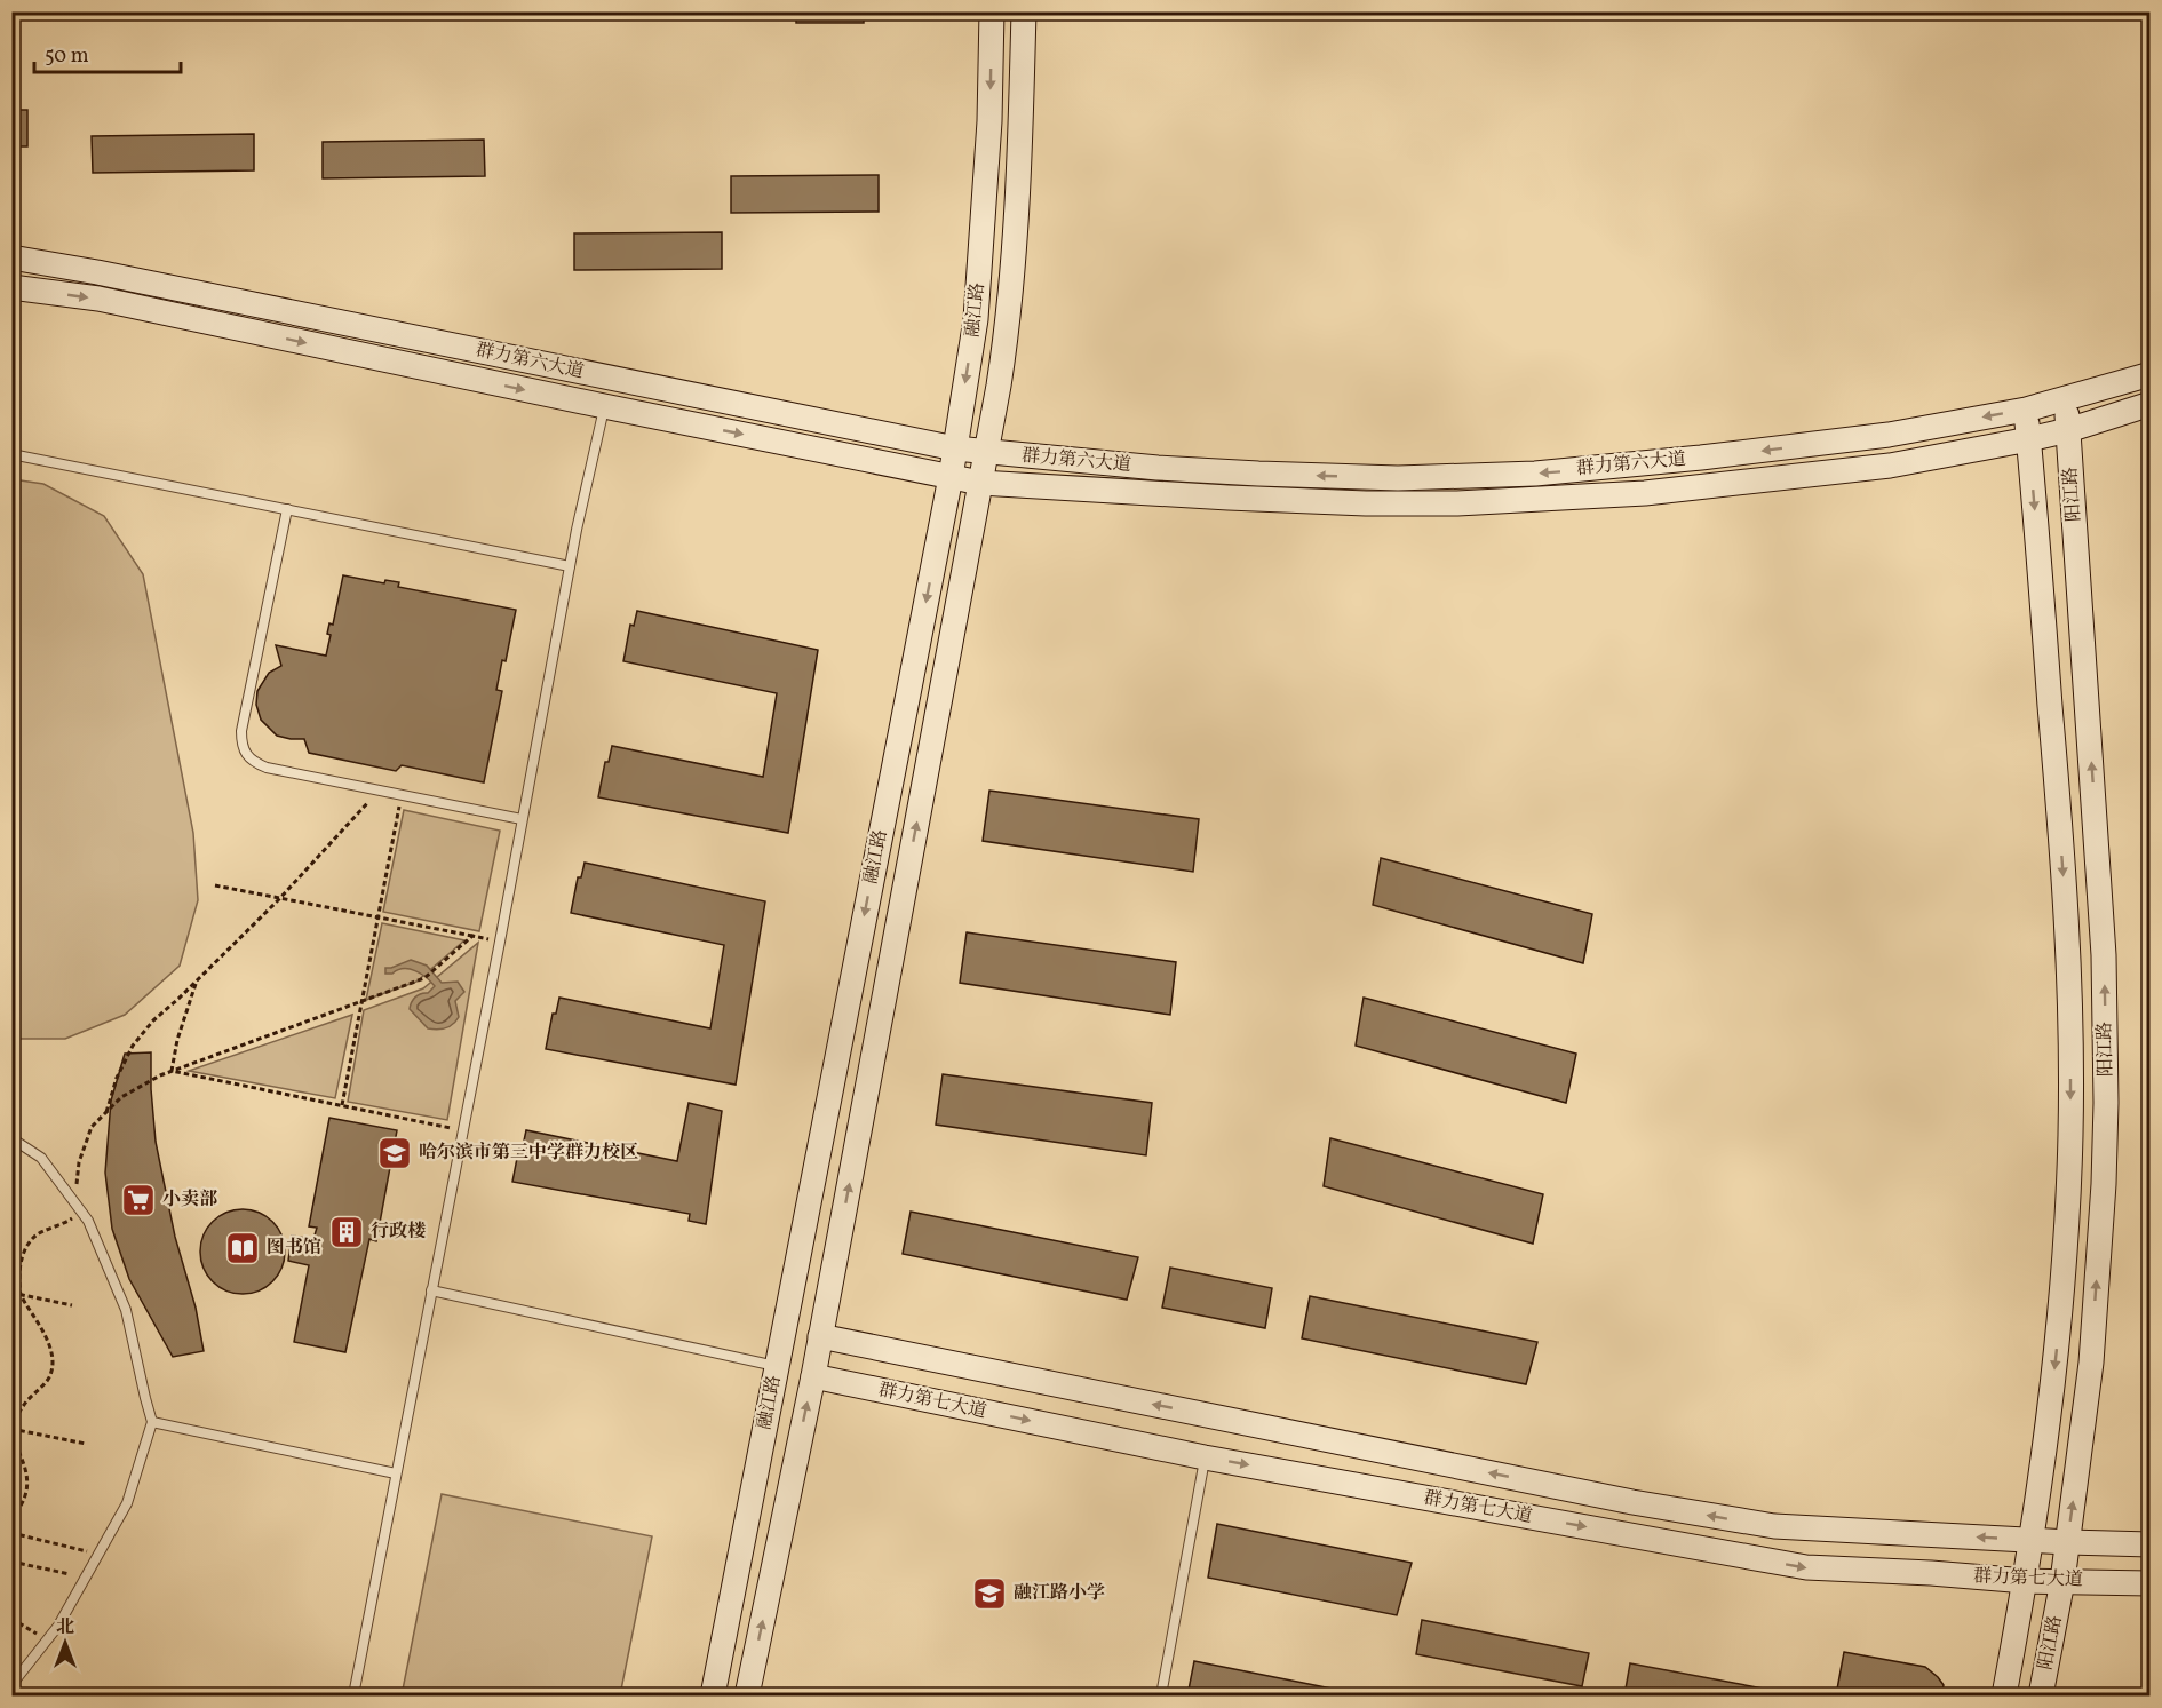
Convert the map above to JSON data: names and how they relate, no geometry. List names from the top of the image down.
{
  "streets": {
    "main road": [
      "融江路",
      "群力第六大道",
      "阳江路",
      "群力第七大道"
    ]
  },
  "crossings": [
    ["融江路", "群力第六大道"],
    ["融江路", "群力第七大道"],
    ["群力第六大道", "阳江路"],
    ["阳江路", "群力第七大道"]
  ],
  "places": {
    "school or university": ["哈尔滨市第三中学群力校区", "融江路小学"],
    "supermarket": ["小卖部"],
    "building": ["行政楼"],
    "library": ["图书馆"]
  },
  "scale_bar": "50 m",
  "north": "top"
}
